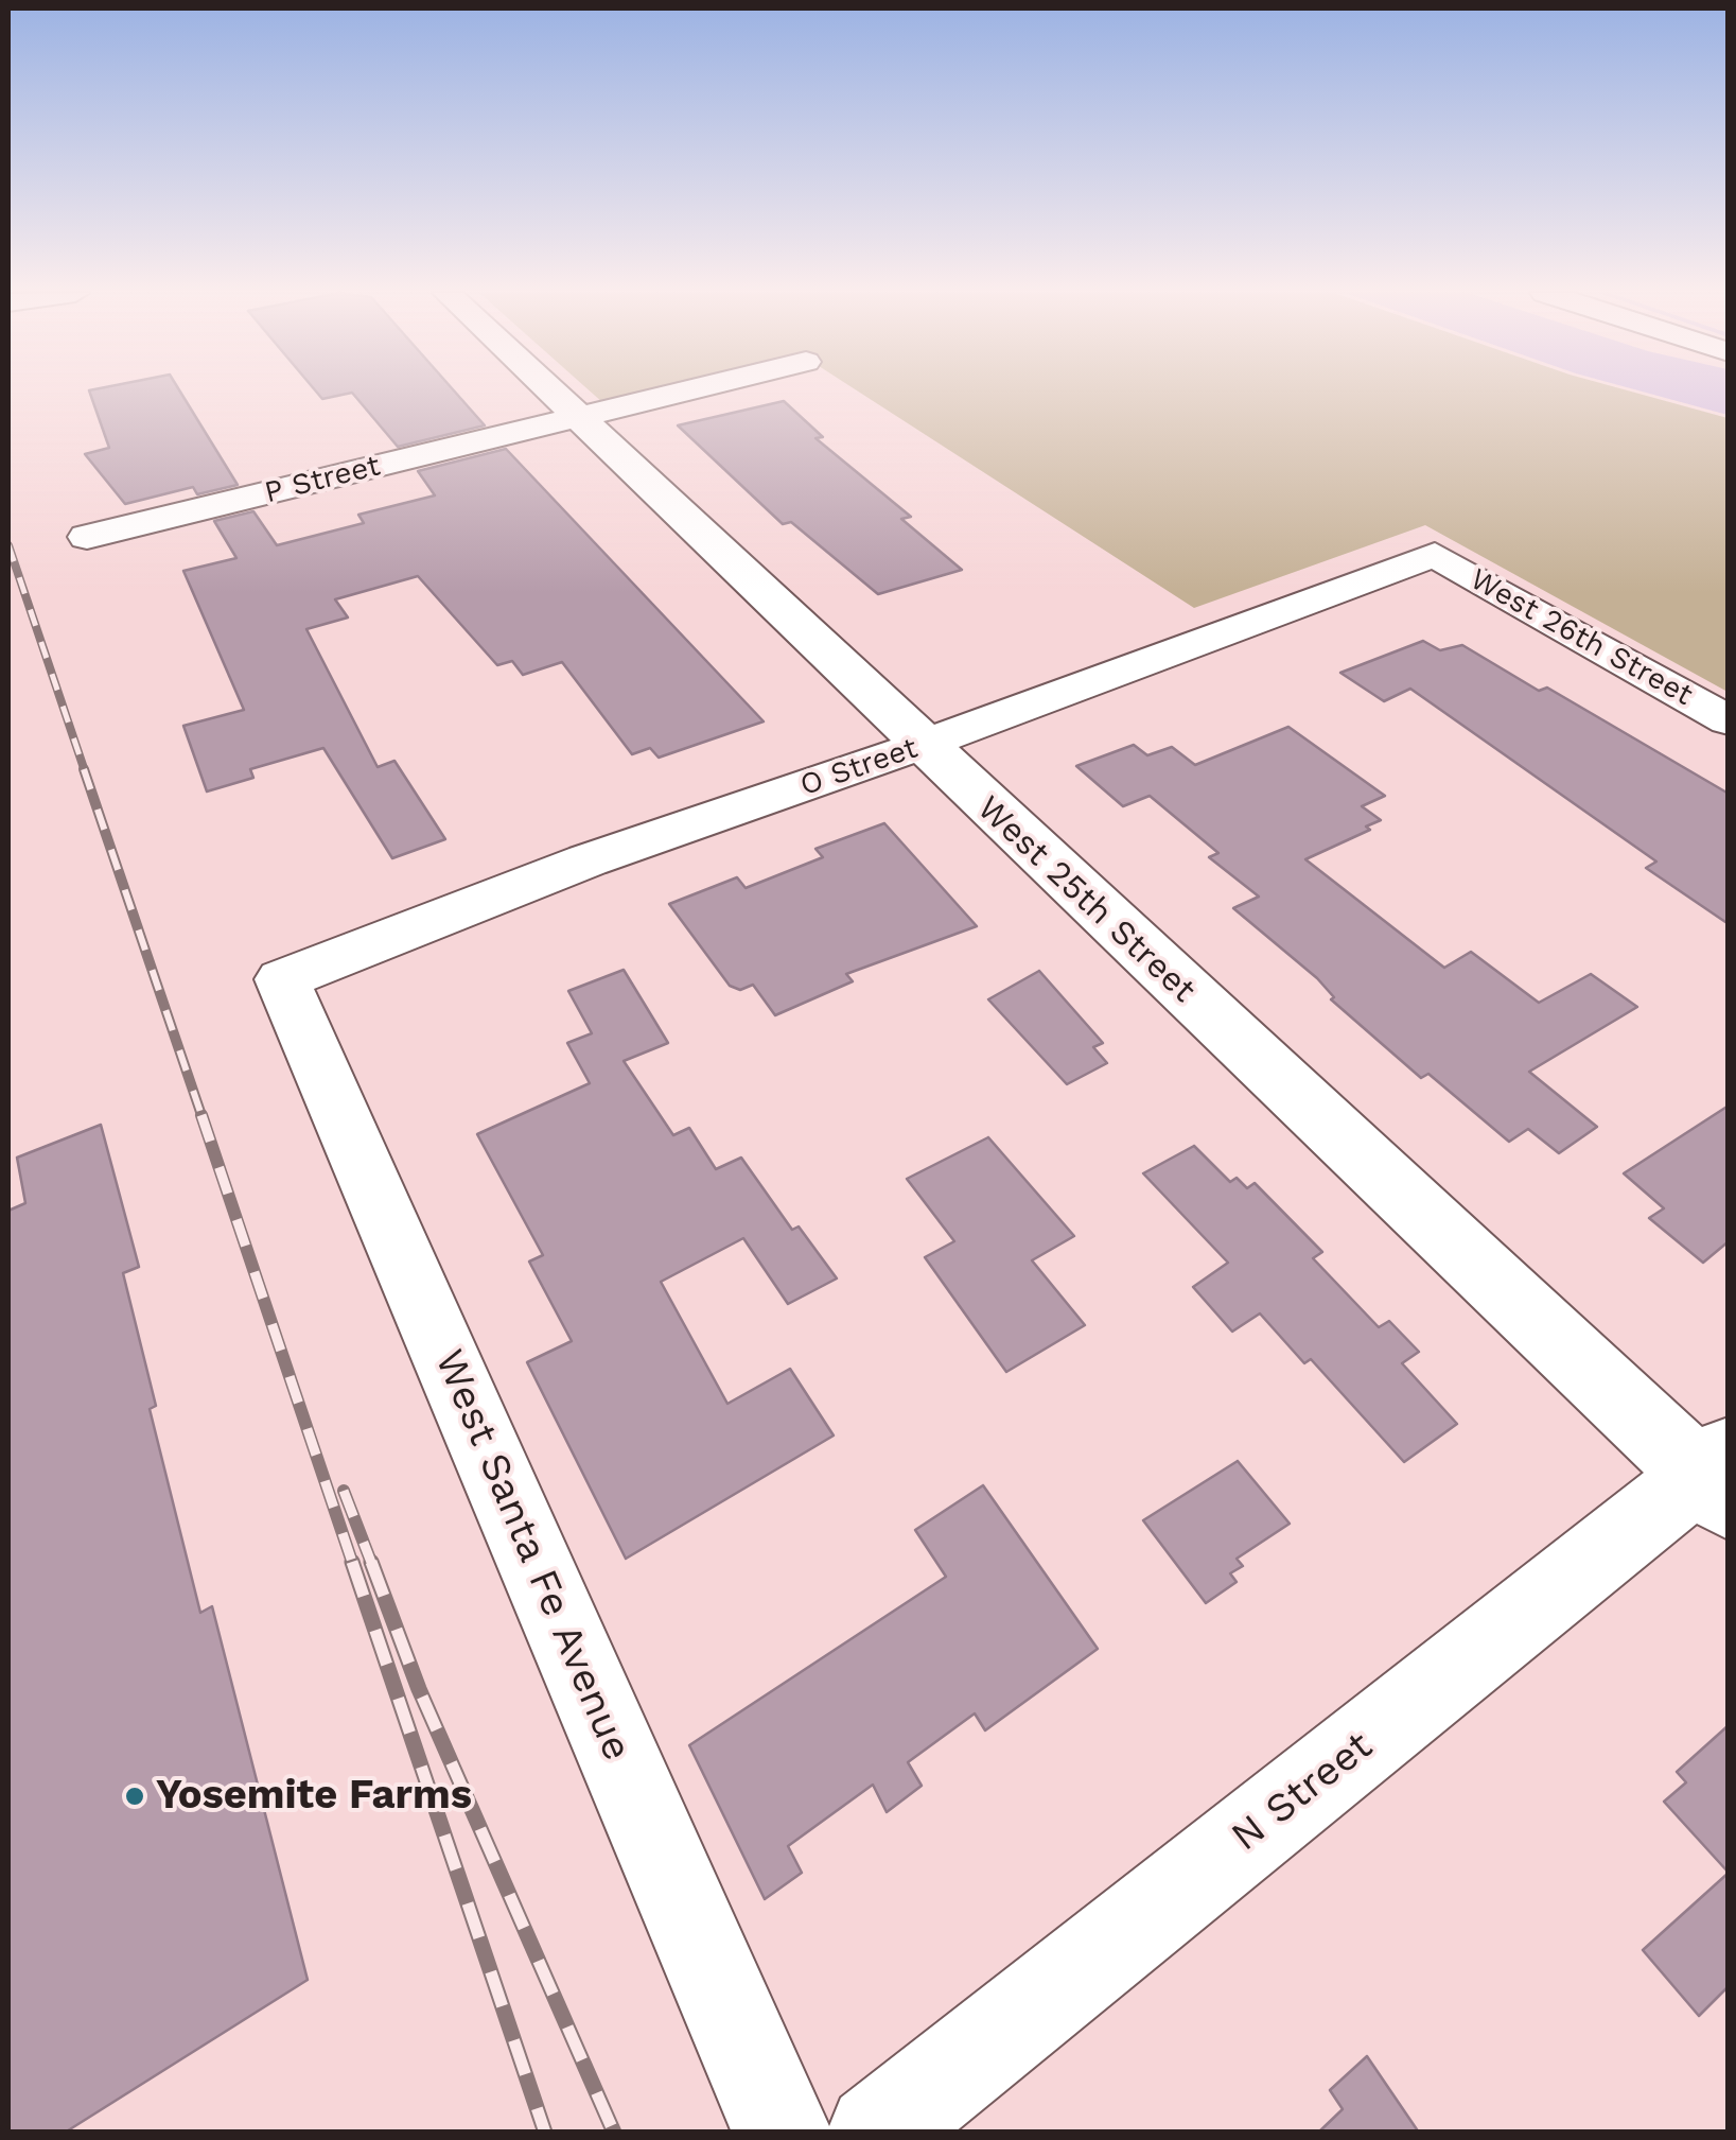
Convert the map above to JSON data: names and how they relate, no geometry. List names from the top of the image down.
{
  "streets": {
    "street": [
      "P Street",
      "West 26th Street",
      "O Street",
      "West 25th Street",
      "West Santa Fe Avenue",
      "N Street"
    ]
  },
  "crossings": [
    ["P Street", "West 25th Street"],
    ["West 26th Street", "O Street"],
    ["O Street", "West 25th Street"],
    ["O Street", "West Santa Fe Avenue"],
    ["West 25th Street", "N Street"]
  ],
  "places": ["Yosemite Farms"]
}
